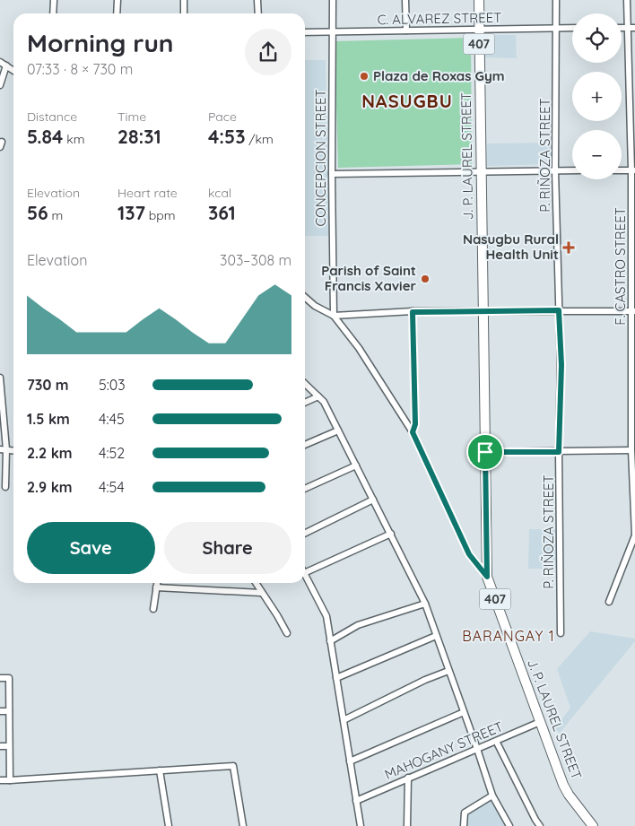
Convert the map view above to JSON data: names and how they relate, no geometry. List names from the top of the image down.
{
  "streets": {
    "main road": ["407", "J. P. LAUREL STREET"],
    "street": [
      "C. ALVAREZ STREET",
      "P. RIÑOZA STREET",
      "CONCEPCION STREET",
      "F. CASTRO STREET",
      "MAHOGANY STREET"
    ]
  },
  "crossings": [
    ["C. ALVAREZ STREET", "P. RIÑOZA STREET"],
    ["C. ALVAREZ STREET", "J. P. LAUREL STREET"],
    ["C. ALVAREZ STREET", "CONCEPCION STREET"],
    ["J. P. LAUREL STREET", "MAHOGANY STREET"]
  ],
  "districts": ["NASUGBU", "BARANGAY 1"],
  "places": {
    "other": ["Plaza de Roxas Gym", "Parish of Saint Francis Xavier"],
    "health": ["Nasugbu Rural Health Unit"]
  },
  "page": {
    "map_buttons": ["+", "−"],
    "heading": ["Morning run", "07:33 · 8 × 730 m"],
    "stats": [
      ["Distance", "5.84 km"],
      ["Time", "28:31"],
      ["Pace", "4:53 /km"],
      ["Elevation", "56 m"],
      ["Heart rate", "137 bpm"],
      ["kcal", "361"]
    ],
    "chart": ["Elevation", "303–308 m"],
    "list": [
      {
        "name": "730 m",
        "note": "5:03"
      },
      {
        "name": "1.5 km",
        "note": "4:45"
      },
      {
        "name": "2.2 km",
        "note": "4:52"
      },
      {
        "name": "2.9 km",
        "note": "4:54"
      }
    ],
    "buttons": ["Save", "Share"]
  }
}
